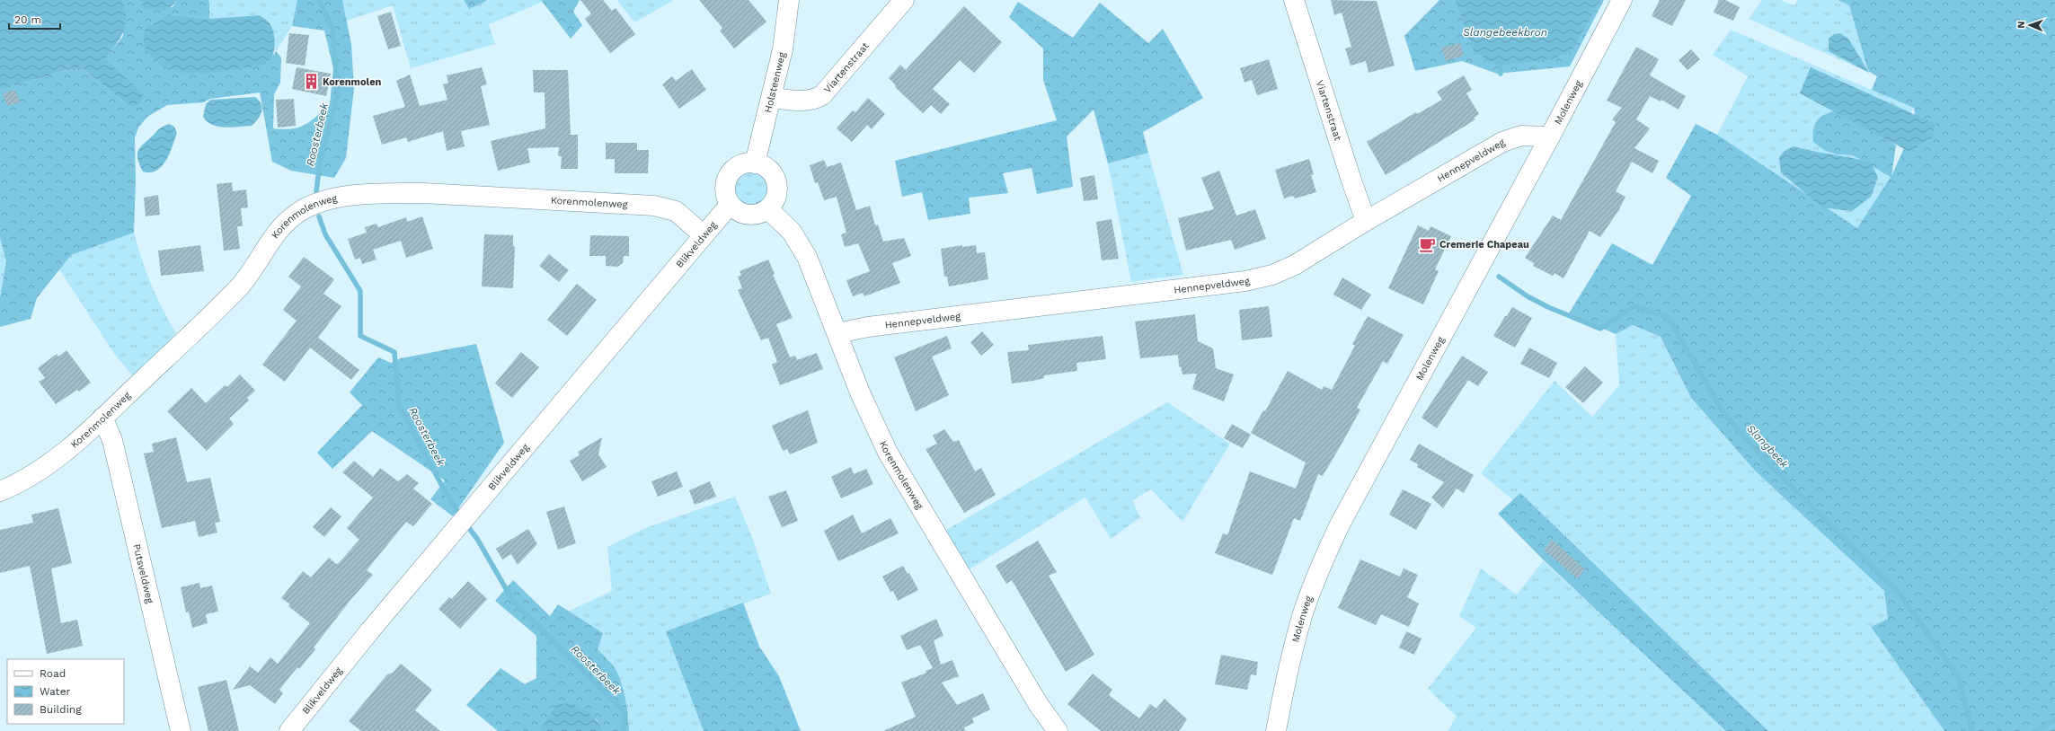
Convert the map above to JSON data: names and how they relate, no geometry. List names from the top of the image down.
{
  "streets": {
    "street": [
      "Viartenstraat",
      "Holsteenweg",
      "Molenweg",
      "Hennepveldweg",
      "Korenmolenweg",
      "Blikveldweg",
      "Putsveldweg"
    ]
  },
  "crossings": [
    ["Viartenstraat", "Holsteenweg"],
    ["Viartenstraat", "Hennepveldweg"],
    ["Holsteenweg", "Korenmolenweg"],
    ["Holsteenweg", "Blikveldweg"],
    ["Molenweg", "Hennepveldweg"],
    ["Hennepveldweg", "Korenmolenweg"],
    ["Korenmolenweg", "Blikveldweg"],
    ["Korenmolenweg", "Putsveldweg"]
  ],
  "water": ["Slangebeekbron", "Roosterbeek", "Slangbeek"],
  "places": {
    "building": ["Korenmolen"],
    "cafe": ["Cremerie Chapeau"]
  },
  "legend": ["Road", "Water", "Building"],
  "scale_bar": "20 m",
  "north": "left"
}
